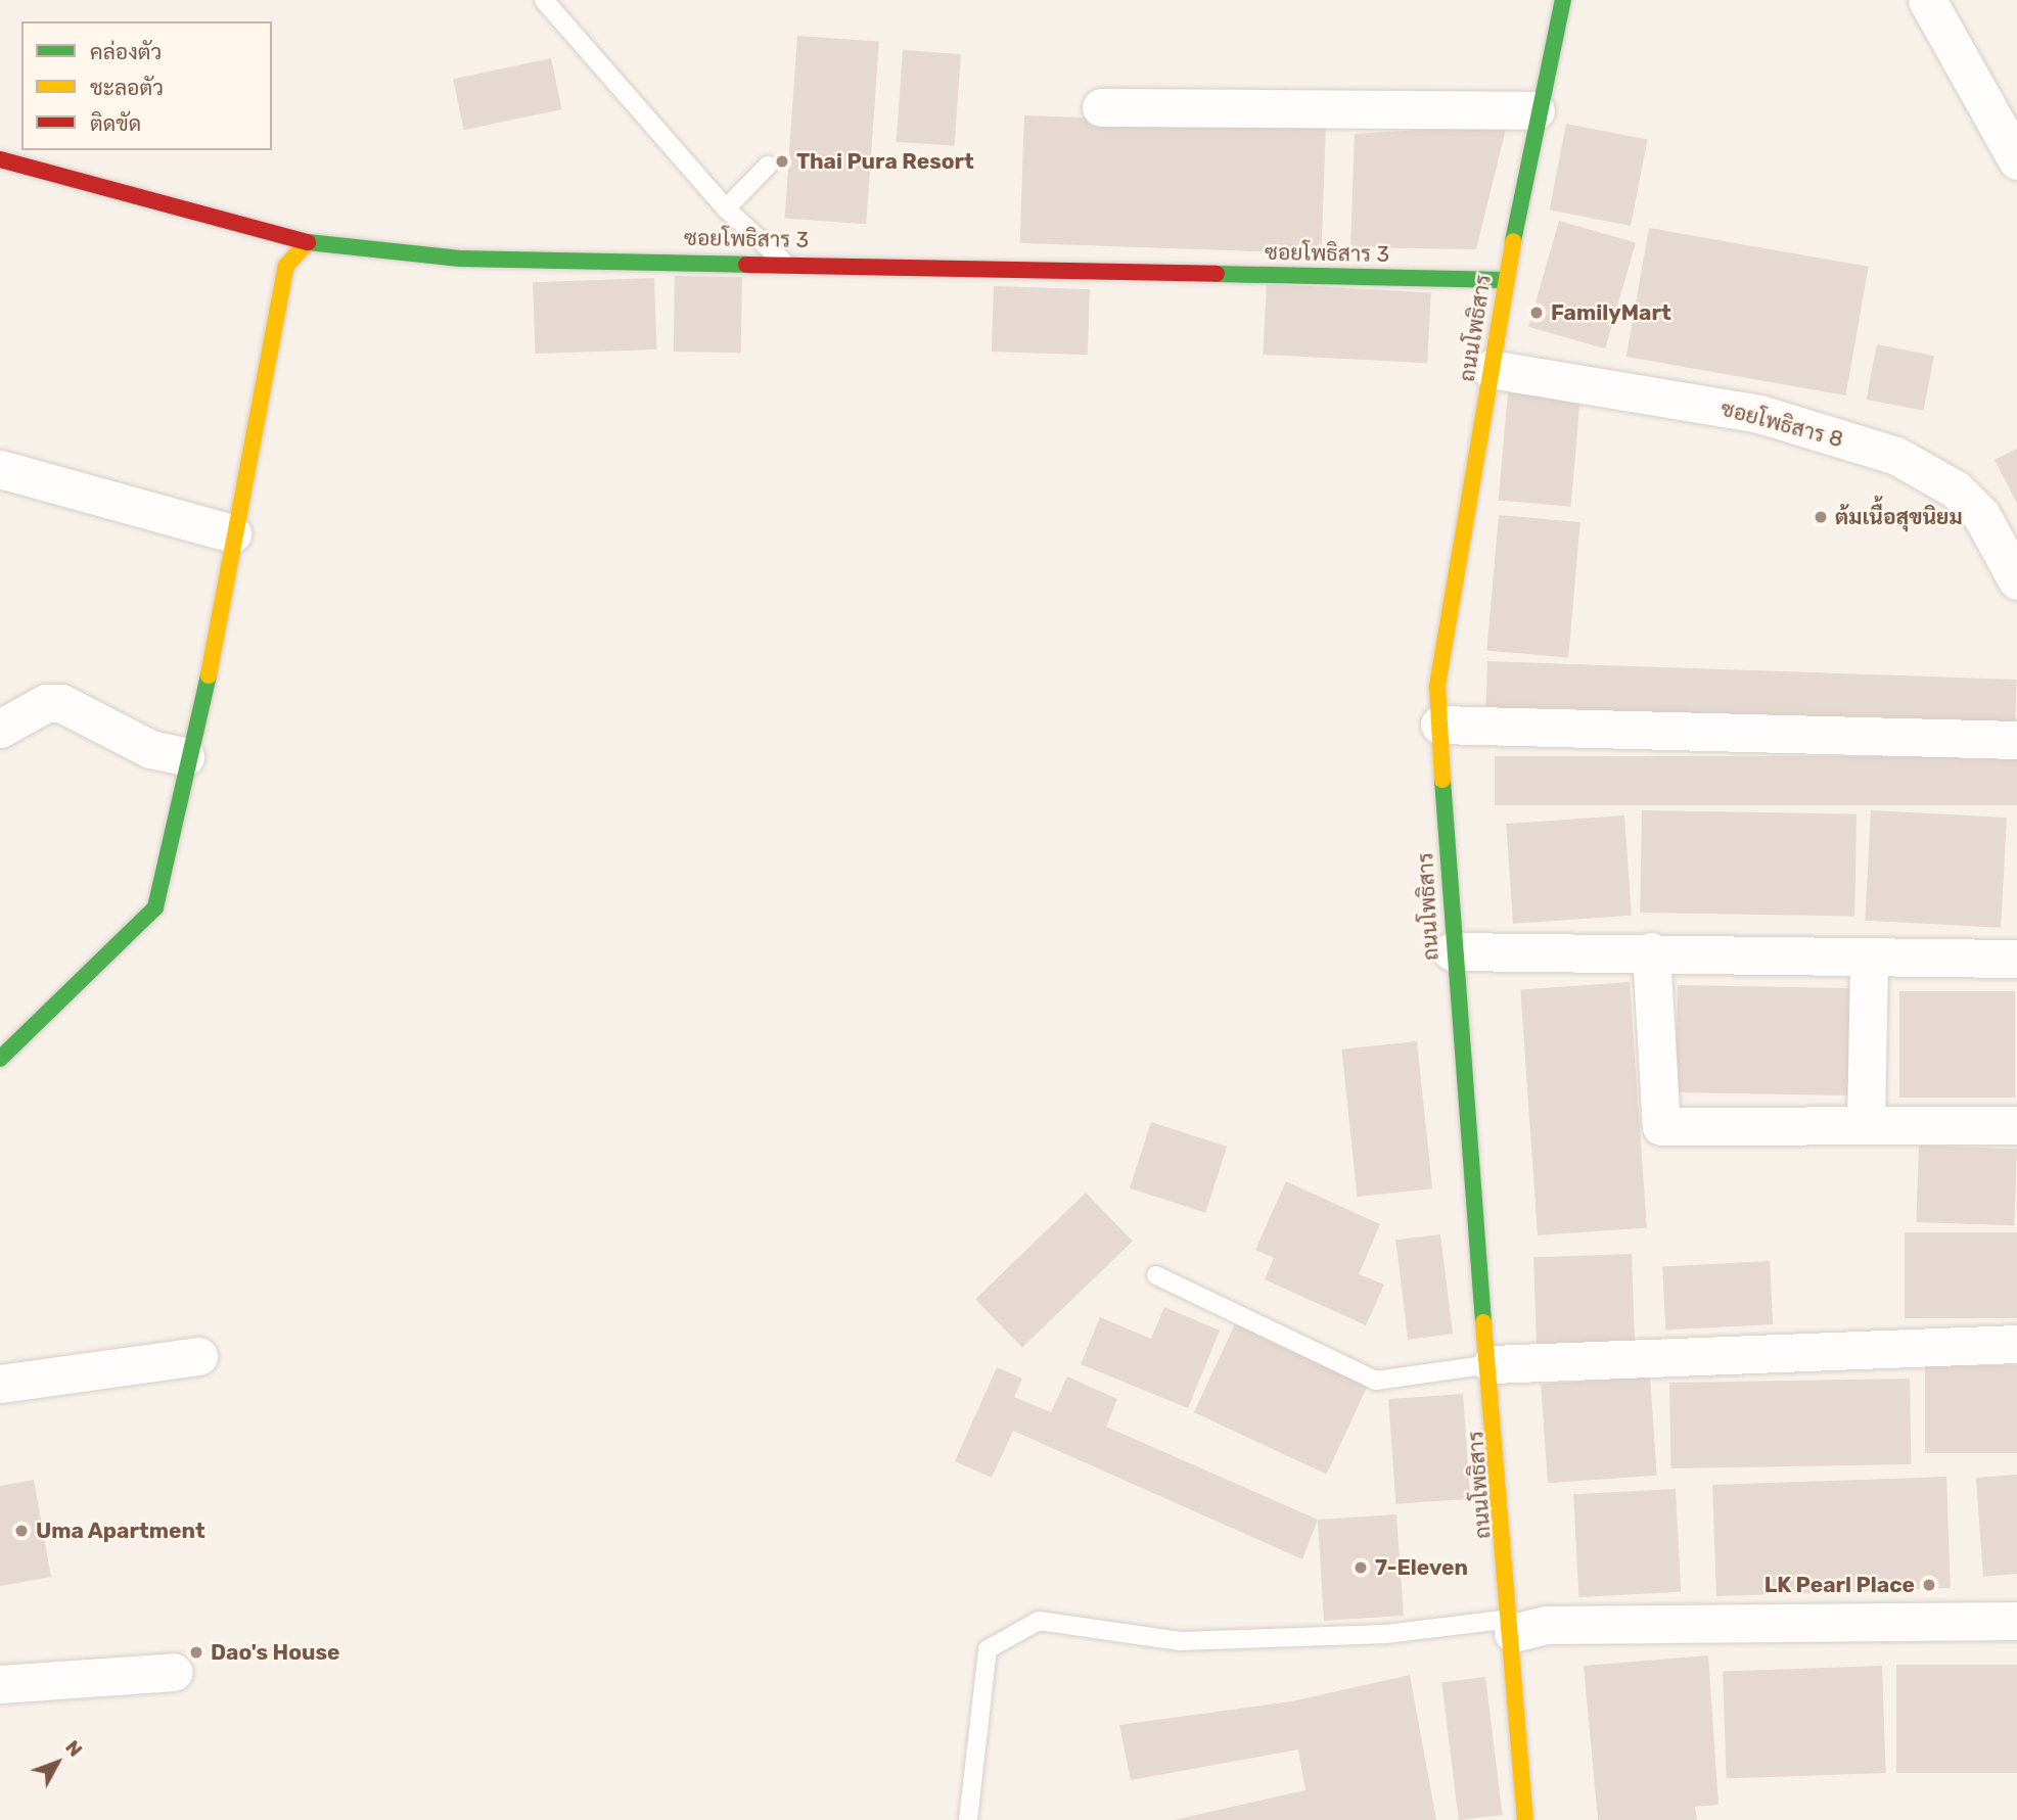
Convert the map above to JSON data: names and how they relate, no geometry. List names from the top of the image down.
{
  "streets": {
    "street": ["ซอยโพธิสาร 3", "ถนนโพธิสาร", "ซอยโพธิสาร 8"]
  },
  "crossings": [
    ["ซอยโพธิสาร 3", "ถนนโพธิสาร"],
    ["ถนนโพธิสาร", "ซอยโพธิสาร 8"]
  ],
  "places": [
    "Thai Pura Resort",
    "FamilyMart",
    "ต้มเนื้อสุขนิยม",
    "Uma Apartment",
    "7-Eleven",
    "LK Pearl Place",
    "Dao's House"
  ],
  "legend": ["คล่องตัว", "ชะลอตัว", "ติดขัด"],
  "north": "top right"
}
